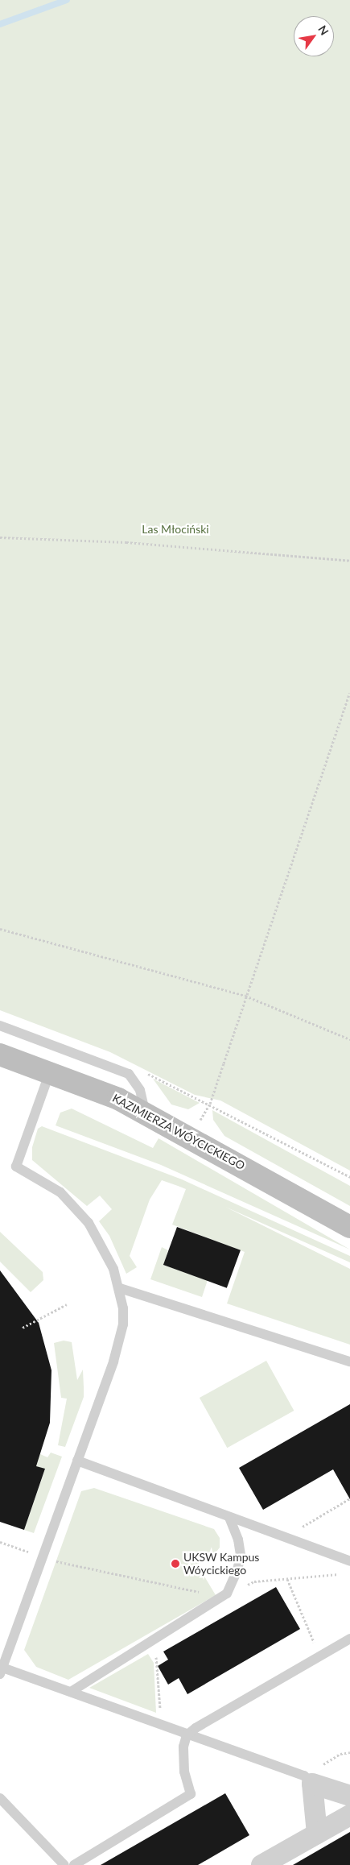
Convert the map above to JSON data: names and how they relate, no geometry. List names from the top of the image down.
{
  "streets": {
    "street": ["KAZIMIERZA WÓYCICKIEGO"]
  },
  "parks": ["Las Młociński"],
  "places": ["UKSW Kampus Wóycickiego"],
  "north": "top right"
}
